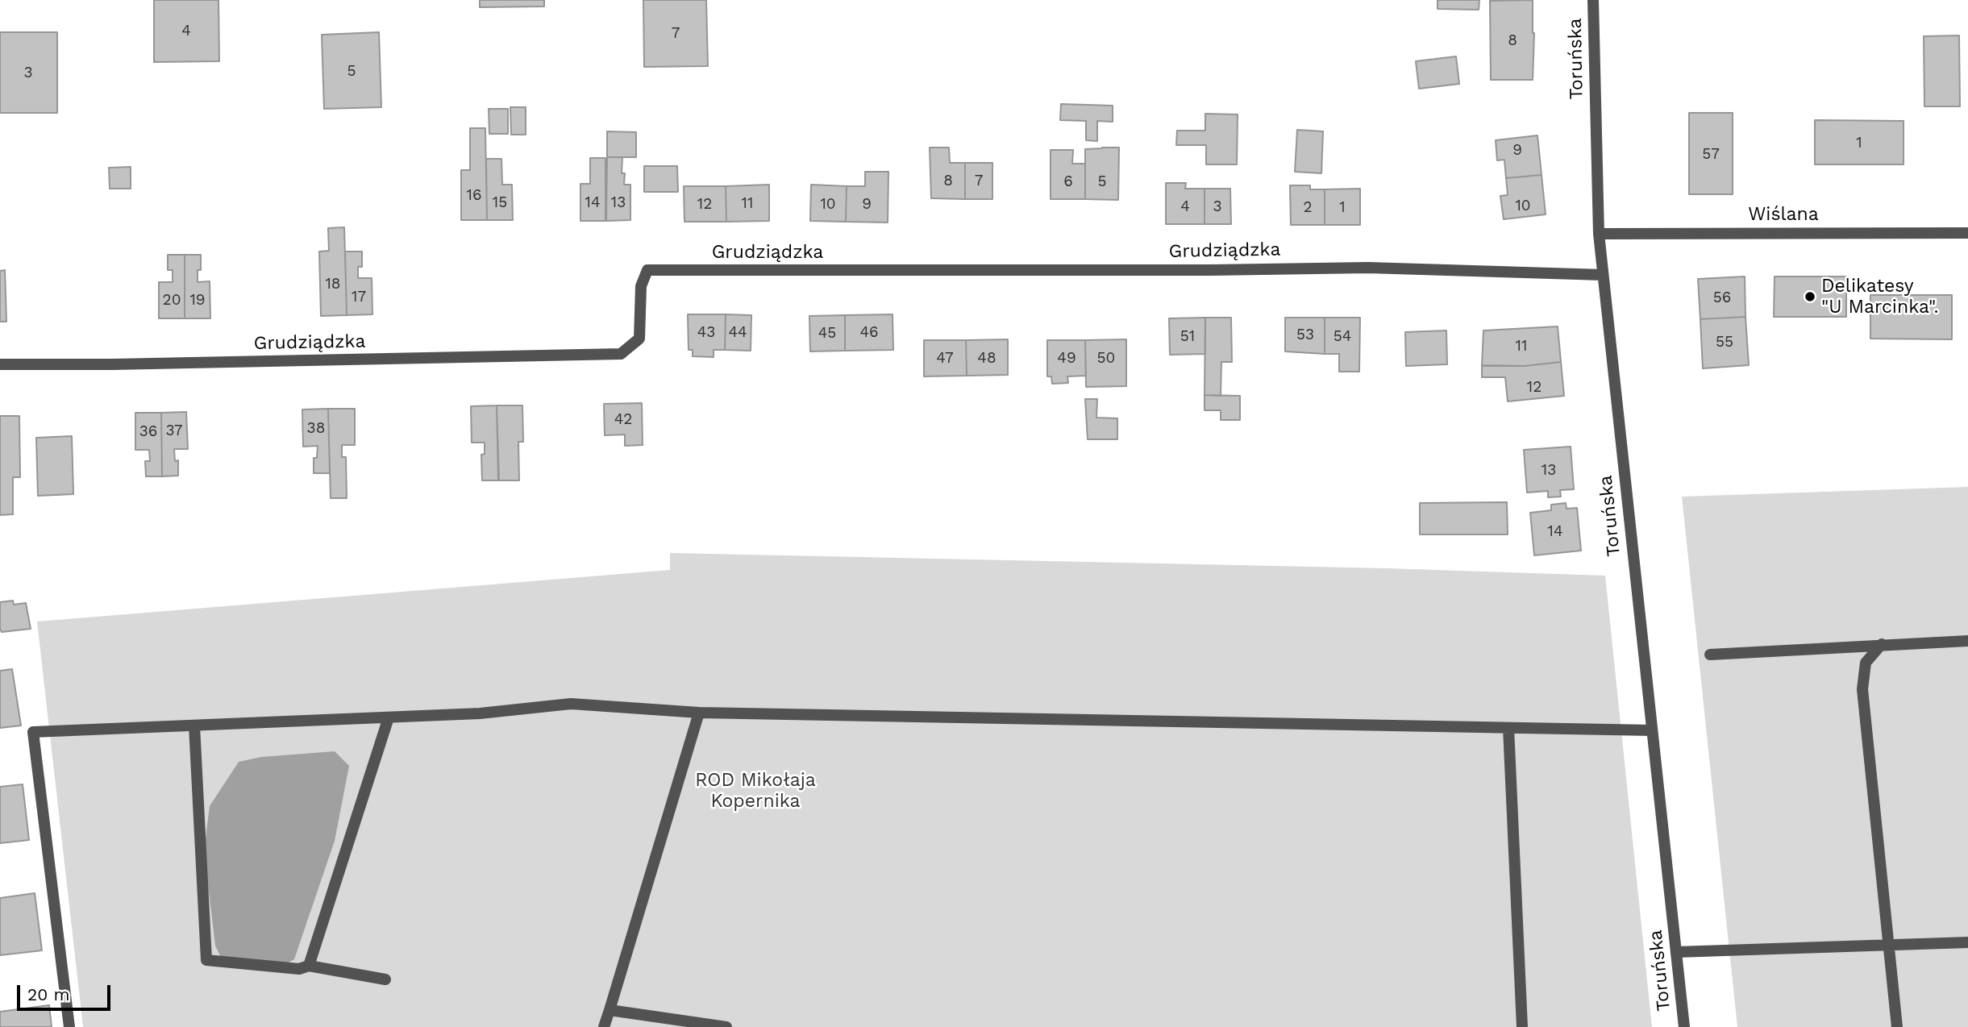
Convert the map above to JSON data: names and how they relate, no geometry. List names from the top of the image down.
{
  "streets": {
    "street": ["Toruńska", "Wiślana", "Grudziądzka"]
  },
  "crossings": [
    ["Toruńska", "Wiślana"],
    ["Toruńska", "Grudziądzka"]
  ],
  "parks": ["ROD Mikołaja Kopernika"],
  "places": ["Delikatesy \"U Marcinka\"."],
  "house_numbers": [
    "4",
    "7",
    "8",
    "5",
    "3",
    "1",
    "9",
    "57",
    "8",
    "7",
    "6",
    "5",
    "16",
    "15",
    "14",
    "13",
    "11",
    "12",
    "10",
    "9",
    "10",
    "4",
    "3",
    "2",
    "1",
    "18",
    "17",
    "56",
    "20",
    "19",
    "43",
    "44",
    "46",
    "45",
    "53",
    "51",
    "54",
    "55",
    "11",
    "47",
    "48",
    "49",
    "50",
    "12",
    "42",
    "38",
    "37",
    "36",
    "13",
    "14"
  ],
  "scale_bar": "20 m"
}
